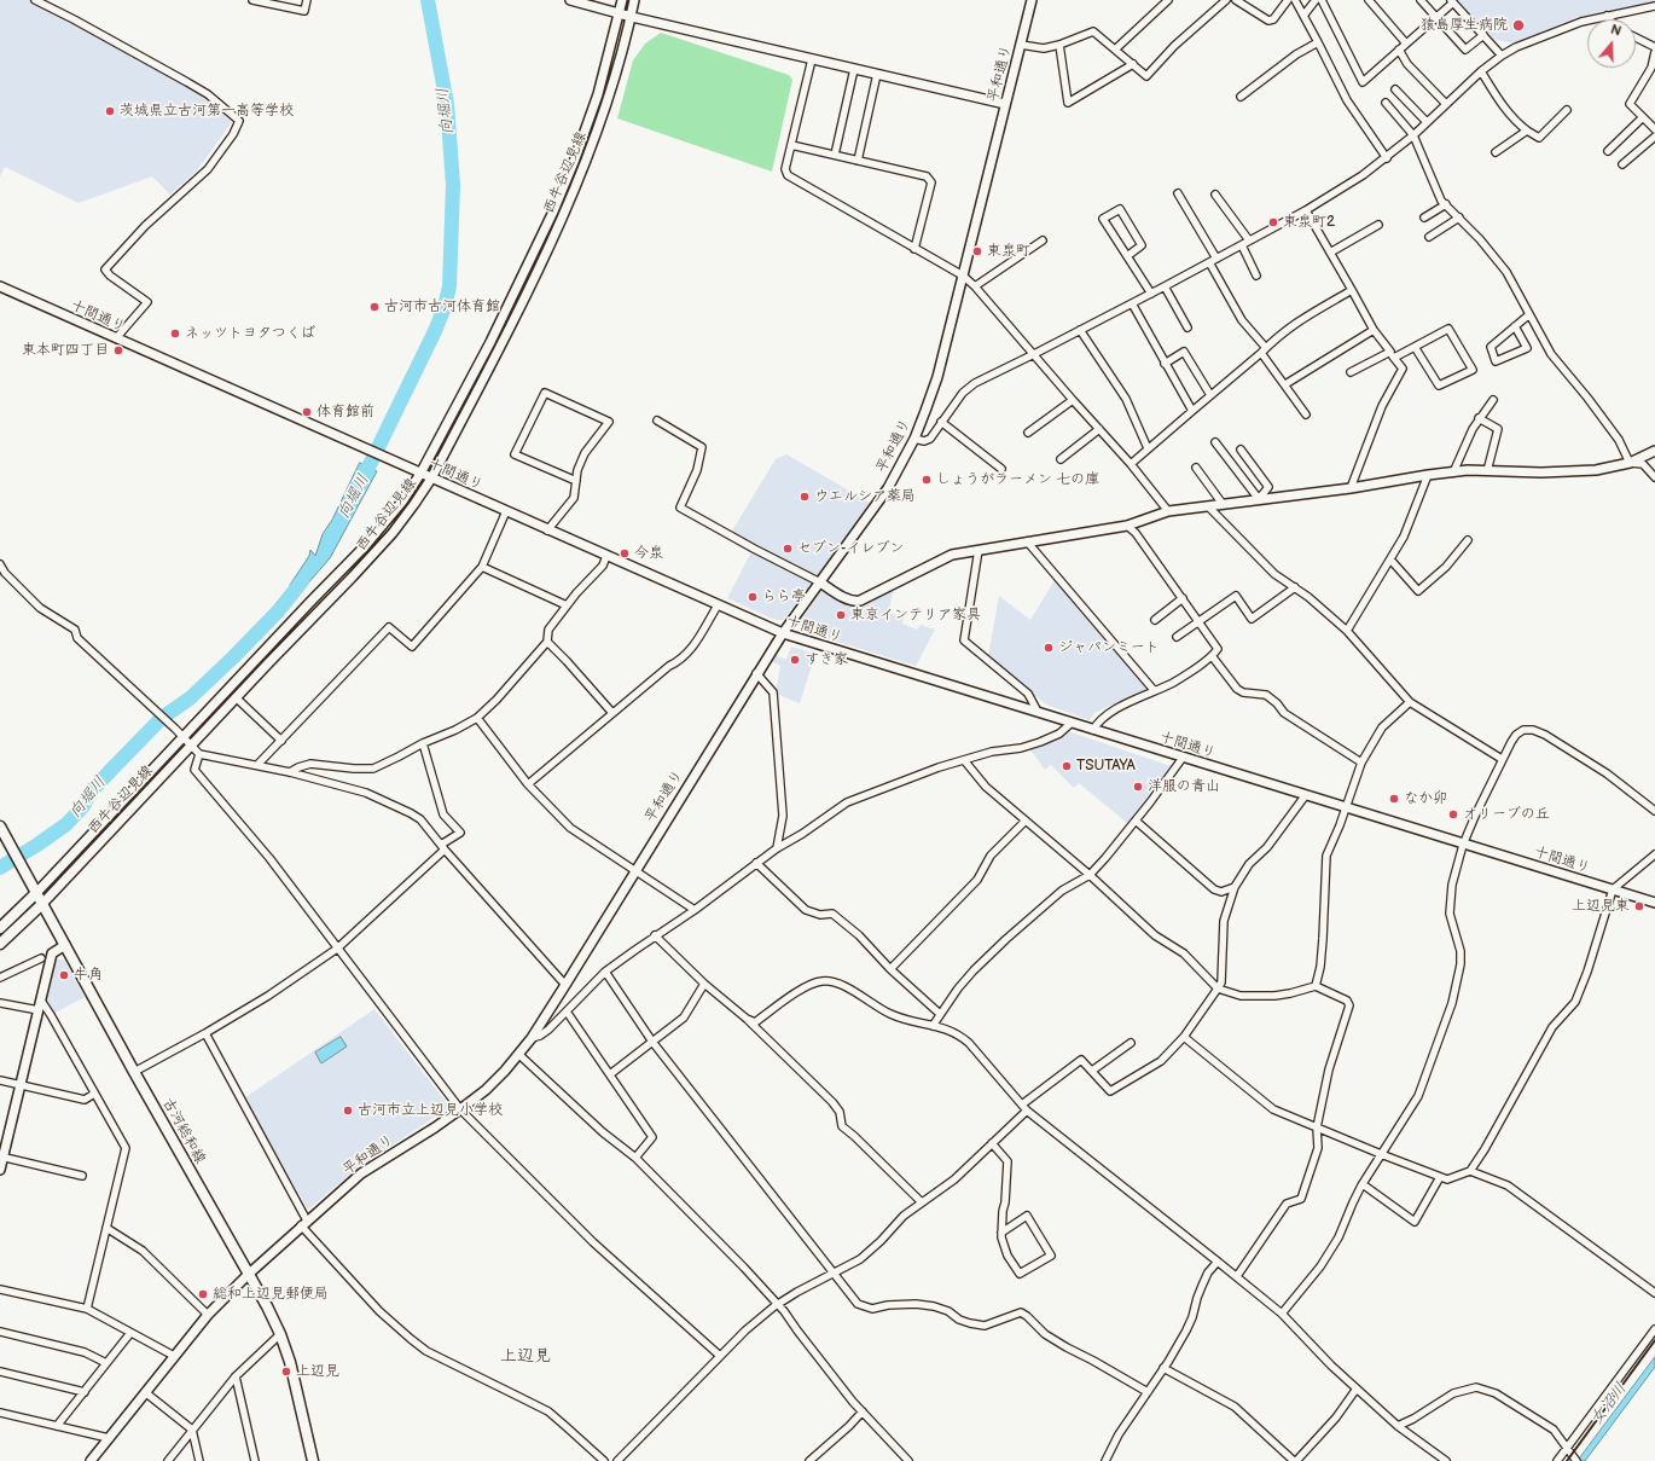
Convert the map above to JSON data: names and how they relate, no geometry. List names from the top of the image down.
{
  "streets": {
    "main road": ["古河総和線"],
    "street": ["平和通り", "西牛谷辺見線", "十間通り"]
  },
  "crossings": [
    ["平和通り", "十間通り"],
    ["平和通り", "古河総和線"],
    ["西牛谷辺見線", "十間通り"],
    ["西牛谷辺見線", "古河総和線"]
  ],
  "districts": ["上辺見"],
  "water": ["向堀川", "女沼川"],
  "places": [
    "猿島厚生病院",
    "茨城県立古河第一高等学校",
    "東泉町2",
    "東泉町",
    "古河市古河体育館",
    "ネッツトヨタつくば",
    "東本町四丁目",
    "体育館前",
    "しょうがラーメン 七の庫",
    "ウエルシア薬局",
    "セブン-イレブン",
    "今泉",
    "らら亭",
    "東京インテリア家具",
    "ジャパンミート",
    "すき家",
    "TSUTAYA",
    "洋服の青山",
    "なか卯",
    "オリーブの丘",
    "上辺見東",
    "牛角",
    "古河市立上辺見小学校",
    "総和上辺見郵便局",
    "上辺見"
  ],
  "north": "top"
}
